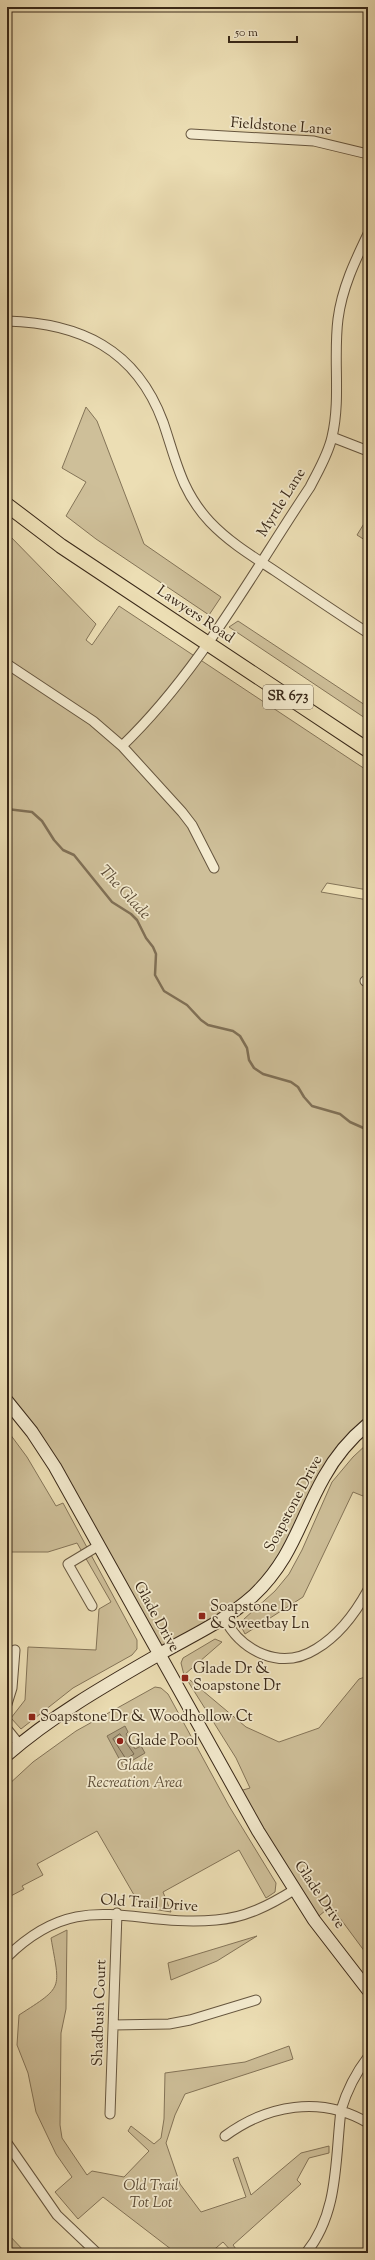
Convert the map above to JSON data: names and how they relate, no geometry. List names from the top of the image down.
{
  "streets": {
    "main road": ["Lawyers Road", "SR 673"],
    "street": [
      "Fieldstone Lane",
      "Myrtle Lane",
      "Soapstone Drive",
      "Glade Drive",
      "Old Trail Drive",
      "Shadbush Court"
    ]
  },
  "crossings": [
    ["Myrtle Lane", "Lawyers Road"],
    ["Soapstone Drive", "Glade Drive"],
    ["Glade Drive", "Old Trail Drive"],
    ["Old Trail Drive", "Shadbush Court"]
  ],
  "water": ["The Glade"],
  "parks": ["Glade Recreation Area", "Old Trail Tot Lot"],
  "places": {
    "transit": ["Soapstone Dr & Sweetbay Ln", "Glade Dr & Soapstone Dr", "Soapstone Dr & Woodhollow Ct"],
    "other": ["Glade Pool"]
  },
  "scale_bar": "50 m"
}
